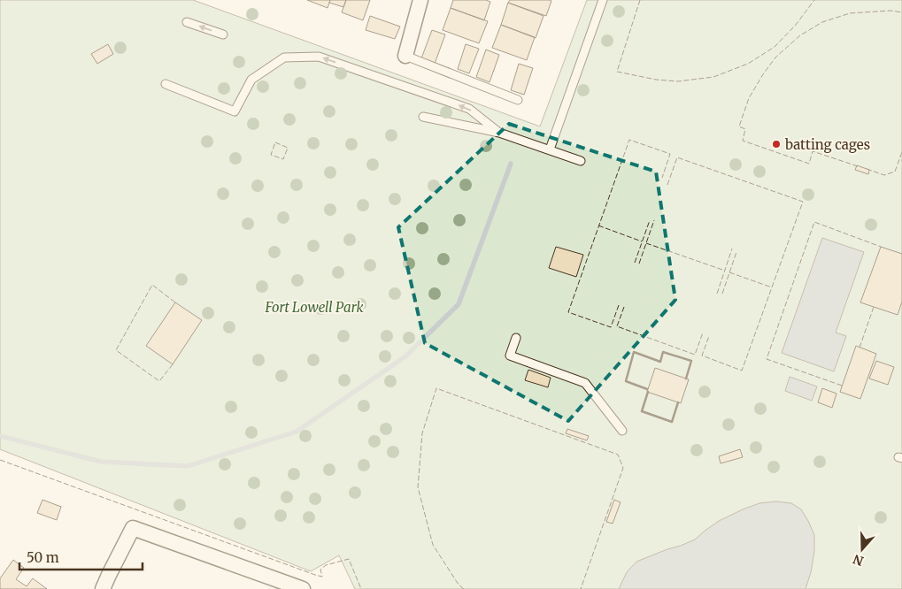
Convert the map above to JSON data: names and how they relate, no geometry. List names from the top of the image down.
{
  "parks": ["Fort Lowell Park"],
  "places": ["batting cages"],
  "scale_bar": "50 m",
  "north": "bottom"
}
